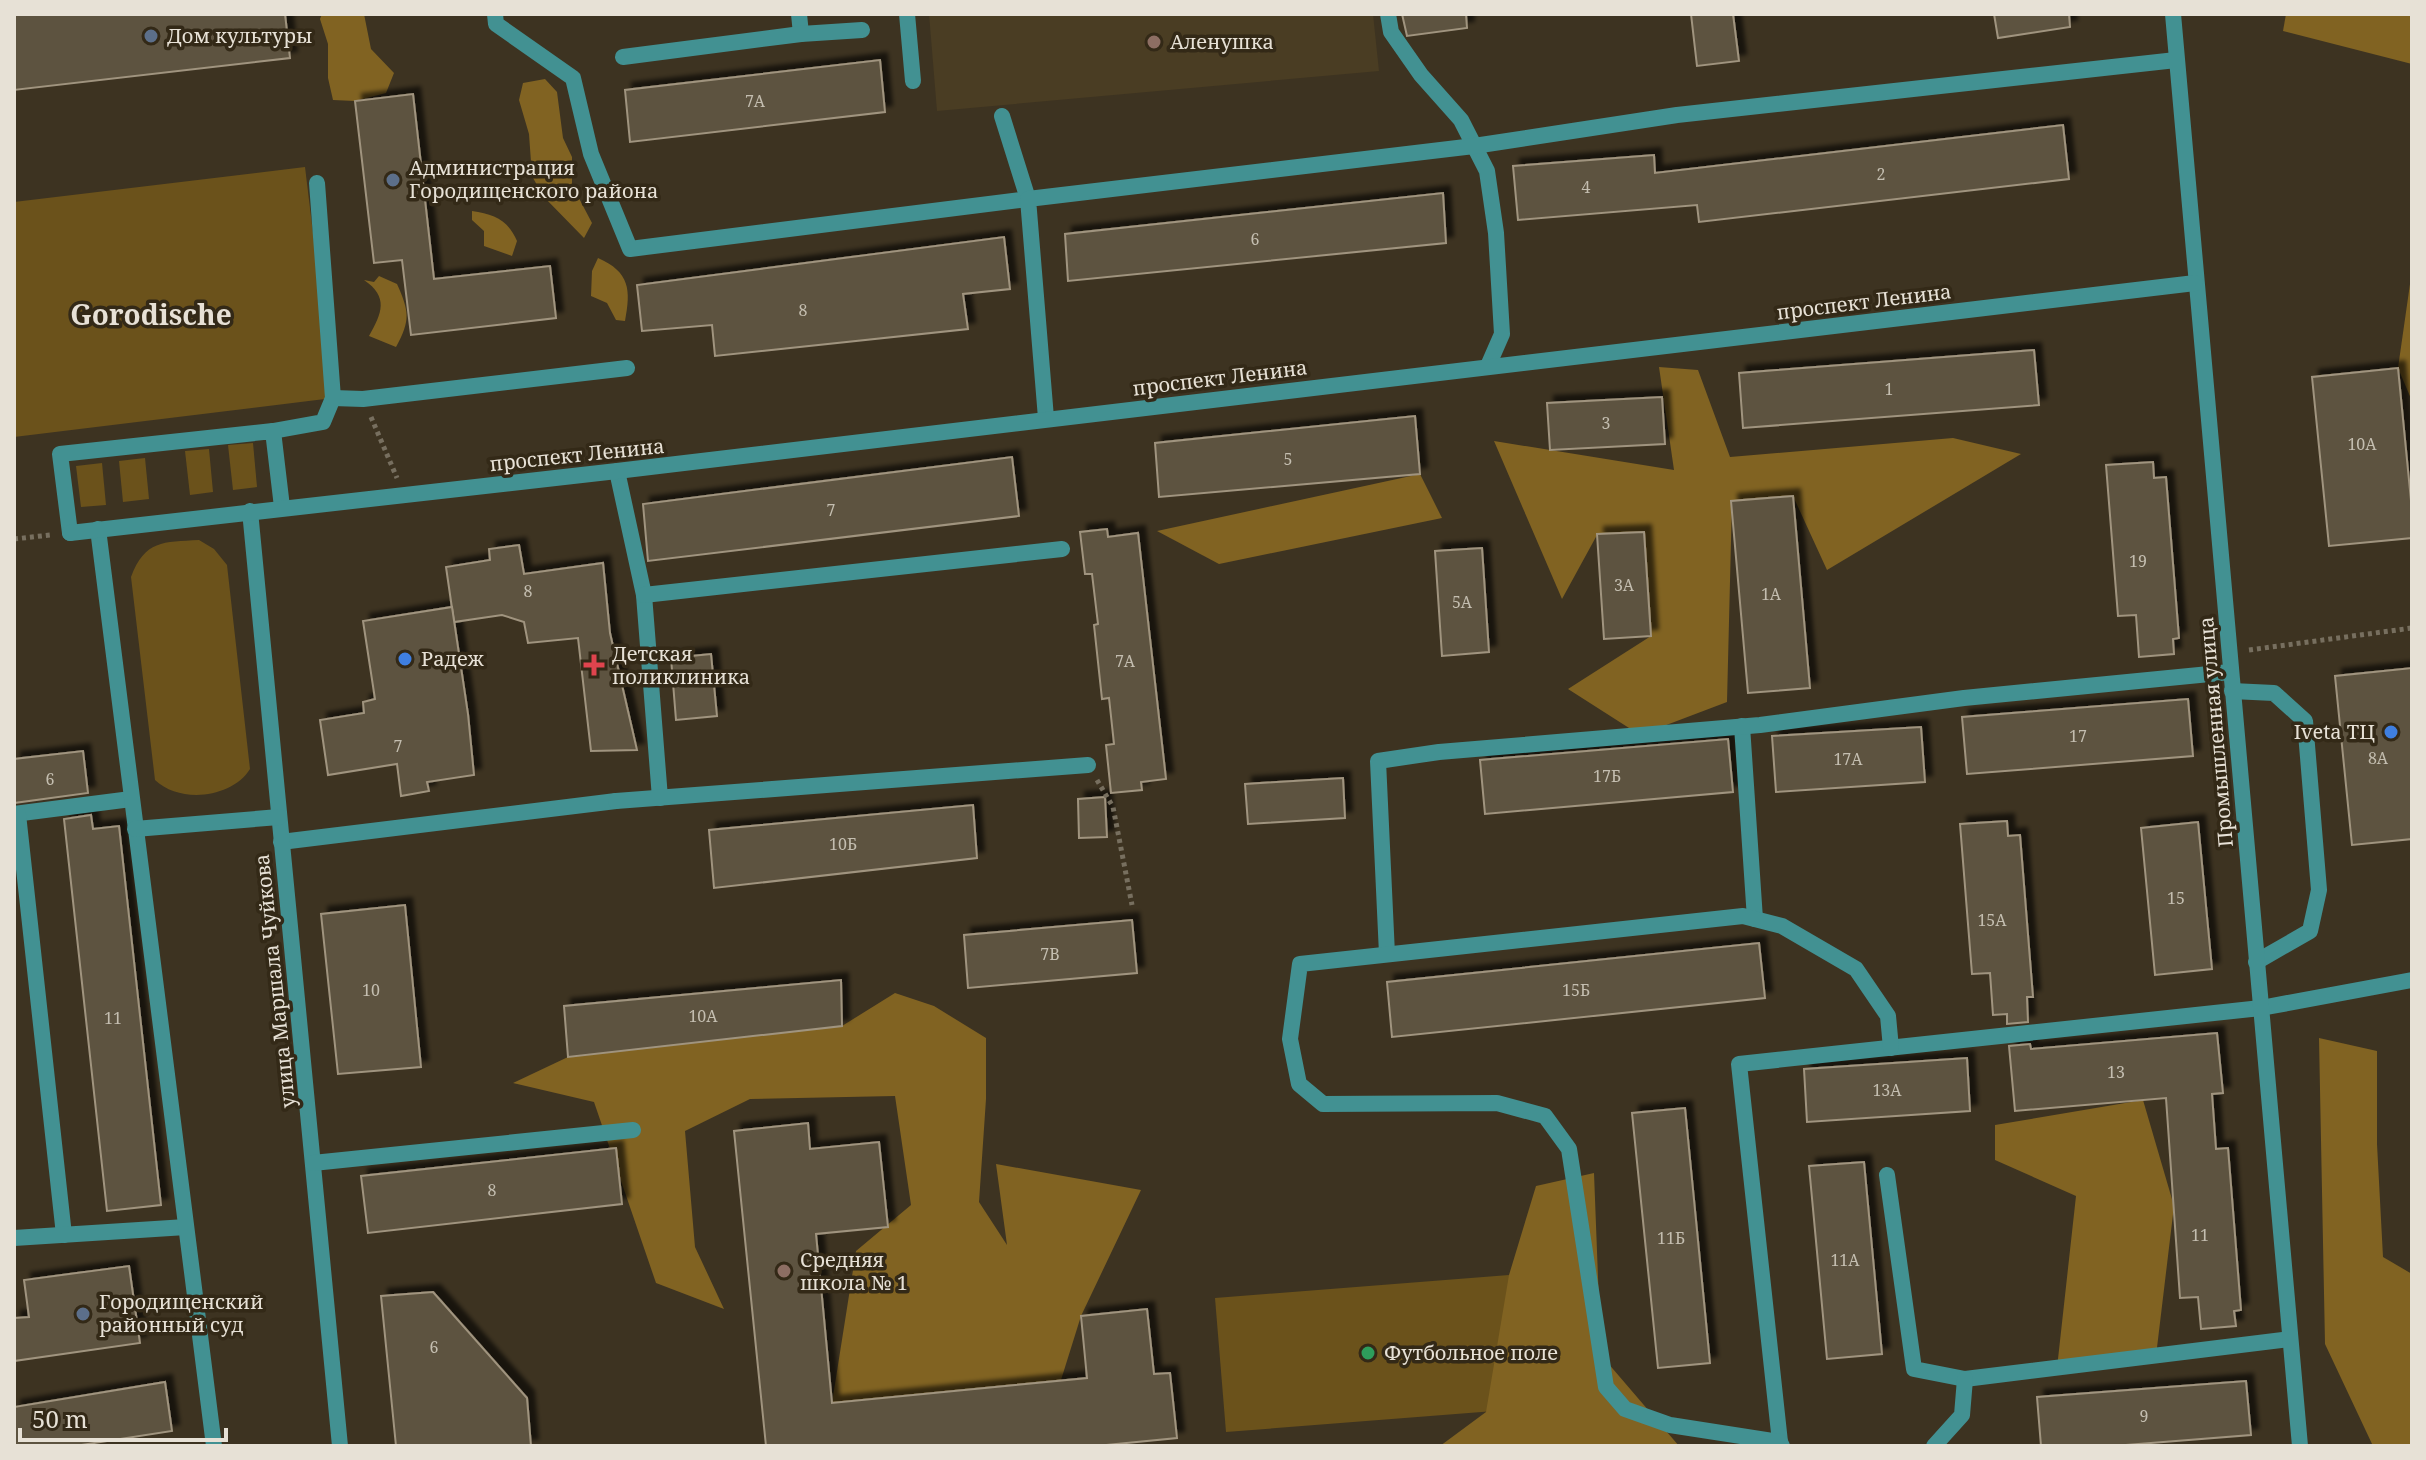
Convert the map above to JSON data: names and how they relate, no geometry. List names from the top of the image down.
{
  "streets": {
    "street": ["проспект Ленина", "Промышленная улица", "улица Маршала Чуйкова"]
  },
  "crossings": [
    ["проспект Ленина", "Промышленная улица"],
    ["проспект Ленина", "улица Маршала Чуйкова"]
  ],
  "districts": ["Gorodische"],
  "places": {
    "other": [
      "Дом культуры",
      "Аленушка",
      "Администрация Городищенского района",
      "Радеж",
      "Iveta ТЦ",
      "Средняя школа № 1",
      "Городищенский районный суд",
      "Футбольное поле"
    ],
    "health": ["Детская поликлиника"]
  },
  "house_numbers": [
    "7А",
    "2",
    "4",
    "6",
    "8",
    "1",
    "3",
    "10А",
    "5",
    "7",
    "19",
    "3А",
    "8",
    "1А",
    "5А",
    "7А",
    "17",
    "7",
    "8А",
    "17А",
    "17Б",
    "6",
    "10Б",
    "15",
    "15А",
    "7В",
    "10",
    "15Б",
    "10А",
    "11",
    "13",
    "13А",
    "8",
    "11",
    "11Б",
    "11А",
    "6",
    "9"
  ],
  "scale_bar": "50 m"
}
